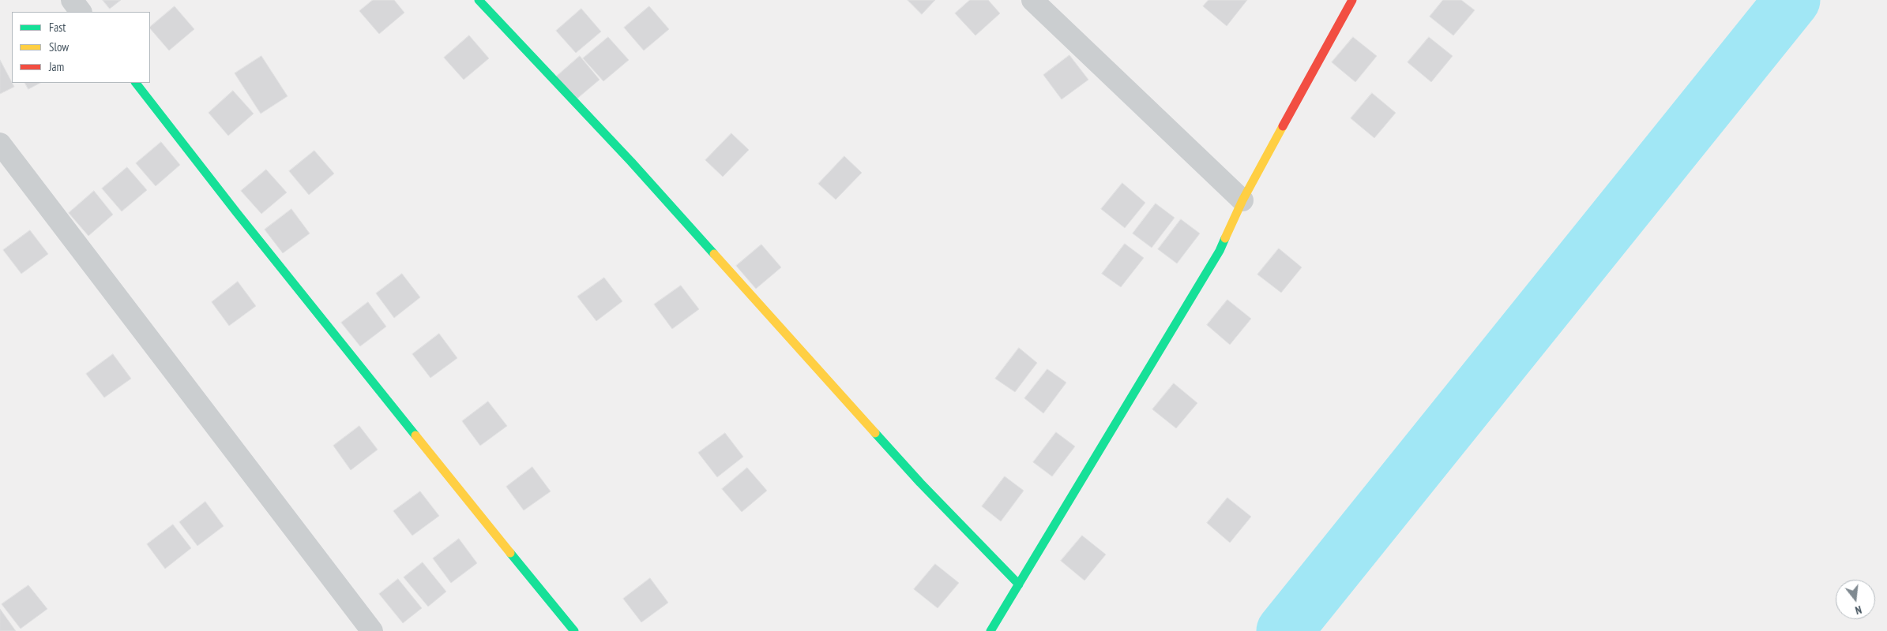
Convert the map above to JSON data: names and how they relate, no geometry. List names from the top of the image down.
{
  "legend": ["Fast", "Slow", "Jam"],
  "north": "bottom"
}
